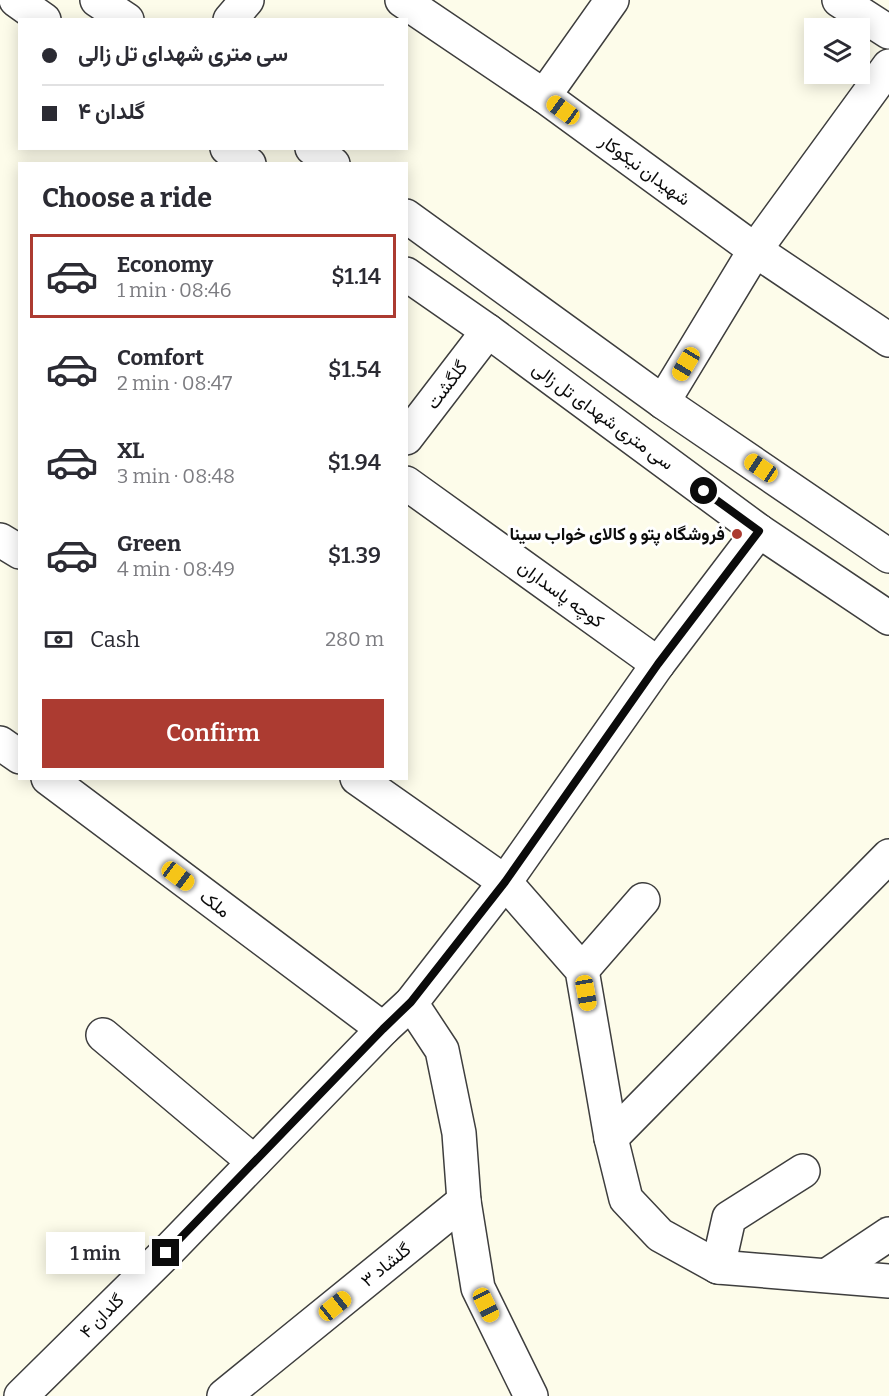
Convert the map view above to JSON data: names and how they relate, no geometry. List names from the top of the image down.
{
  "streets": {
    "street": [
      "شهیدان نیکوکار",
      "گلگشت",
      "سی متری شهدای تل زالی",
      "کوچه پاسداران",
      "ملک",
      "گلشاد ۳",
      "گلدان ۴"
    ]
  },
  "crossings": [
    ["گلگشت", "سی متری شهدای تل زالی"],
    ["سی متری شهدای تل زالی", "گلدان ۴"],
    ["کوچه پاسداران", "گلدان ۴"],
    ["ملک", "گلدان ۴"]
  ],
  "places": ["فروشگاه پتو و کالای خواب سینا"],
  "page": {
    "banner": ["سی متری شهدای تل زالی", "گلدان ۴"],
    "heading": "Choose a ride",
    "list": [
      {
        "name": "Economy",
        "note": "1 min · 08:46",
        "value": "$1.14"
      },
      {
        "name": "Comfort",
        "note": "2 min · 08:47",
        "value": "$1.54"
      },
      {
        "name": "XL",
        "note": "3 min · 08:48",
        "value": "$1.94"
      },
      {
        "name": "Green",
        "note": "4 min · 08:49",
        "value": "$1.39"
      }
    ],
    "pay": ["Cash", "280 m"],
    "buttons": "Confirm",
    "bubble": "1 min"
  }
}
